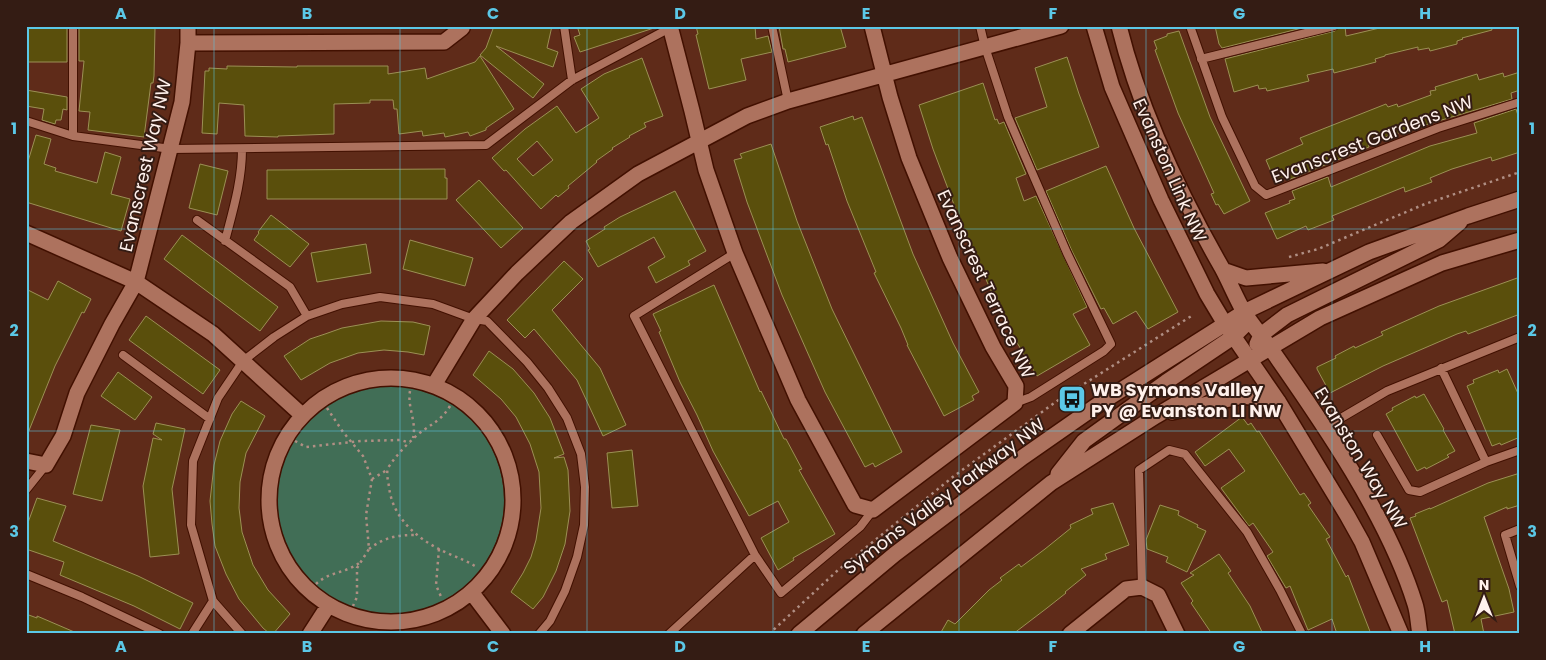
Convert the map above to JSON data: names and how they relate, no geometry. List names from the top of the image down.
{
  "streets": {
    "street": [
      "Evanscrest Way NW",
      "Evanston Link NW",
      "Evanscrest Terrace NW",
      "Evanston Way NW",
      "Symons Valley Parkway NW"
    ],
    "lane": ["Evanscrest Gardens NW"]
  },
  "crossings": [
    ["Evanston Link NW", "Evanston Way NW"],
    ["Evanston Link NW", "Symons Valley Parkway NW"],
    ["Evanston Way NW", "Symons Valley Parkway NW"]
  ],
  "places": {
    "bus stop": ["WB Symons Valley PY @ Evanston LI NW"]
  },
  "north": "top",
  "grid": {
    "columns": [
      "A",
      "B",
      "C",
      "D",
      "E",
      "F",
      "G",
      "H"
    ],
    "rows": ["1", "2", "3"]
  }
}
